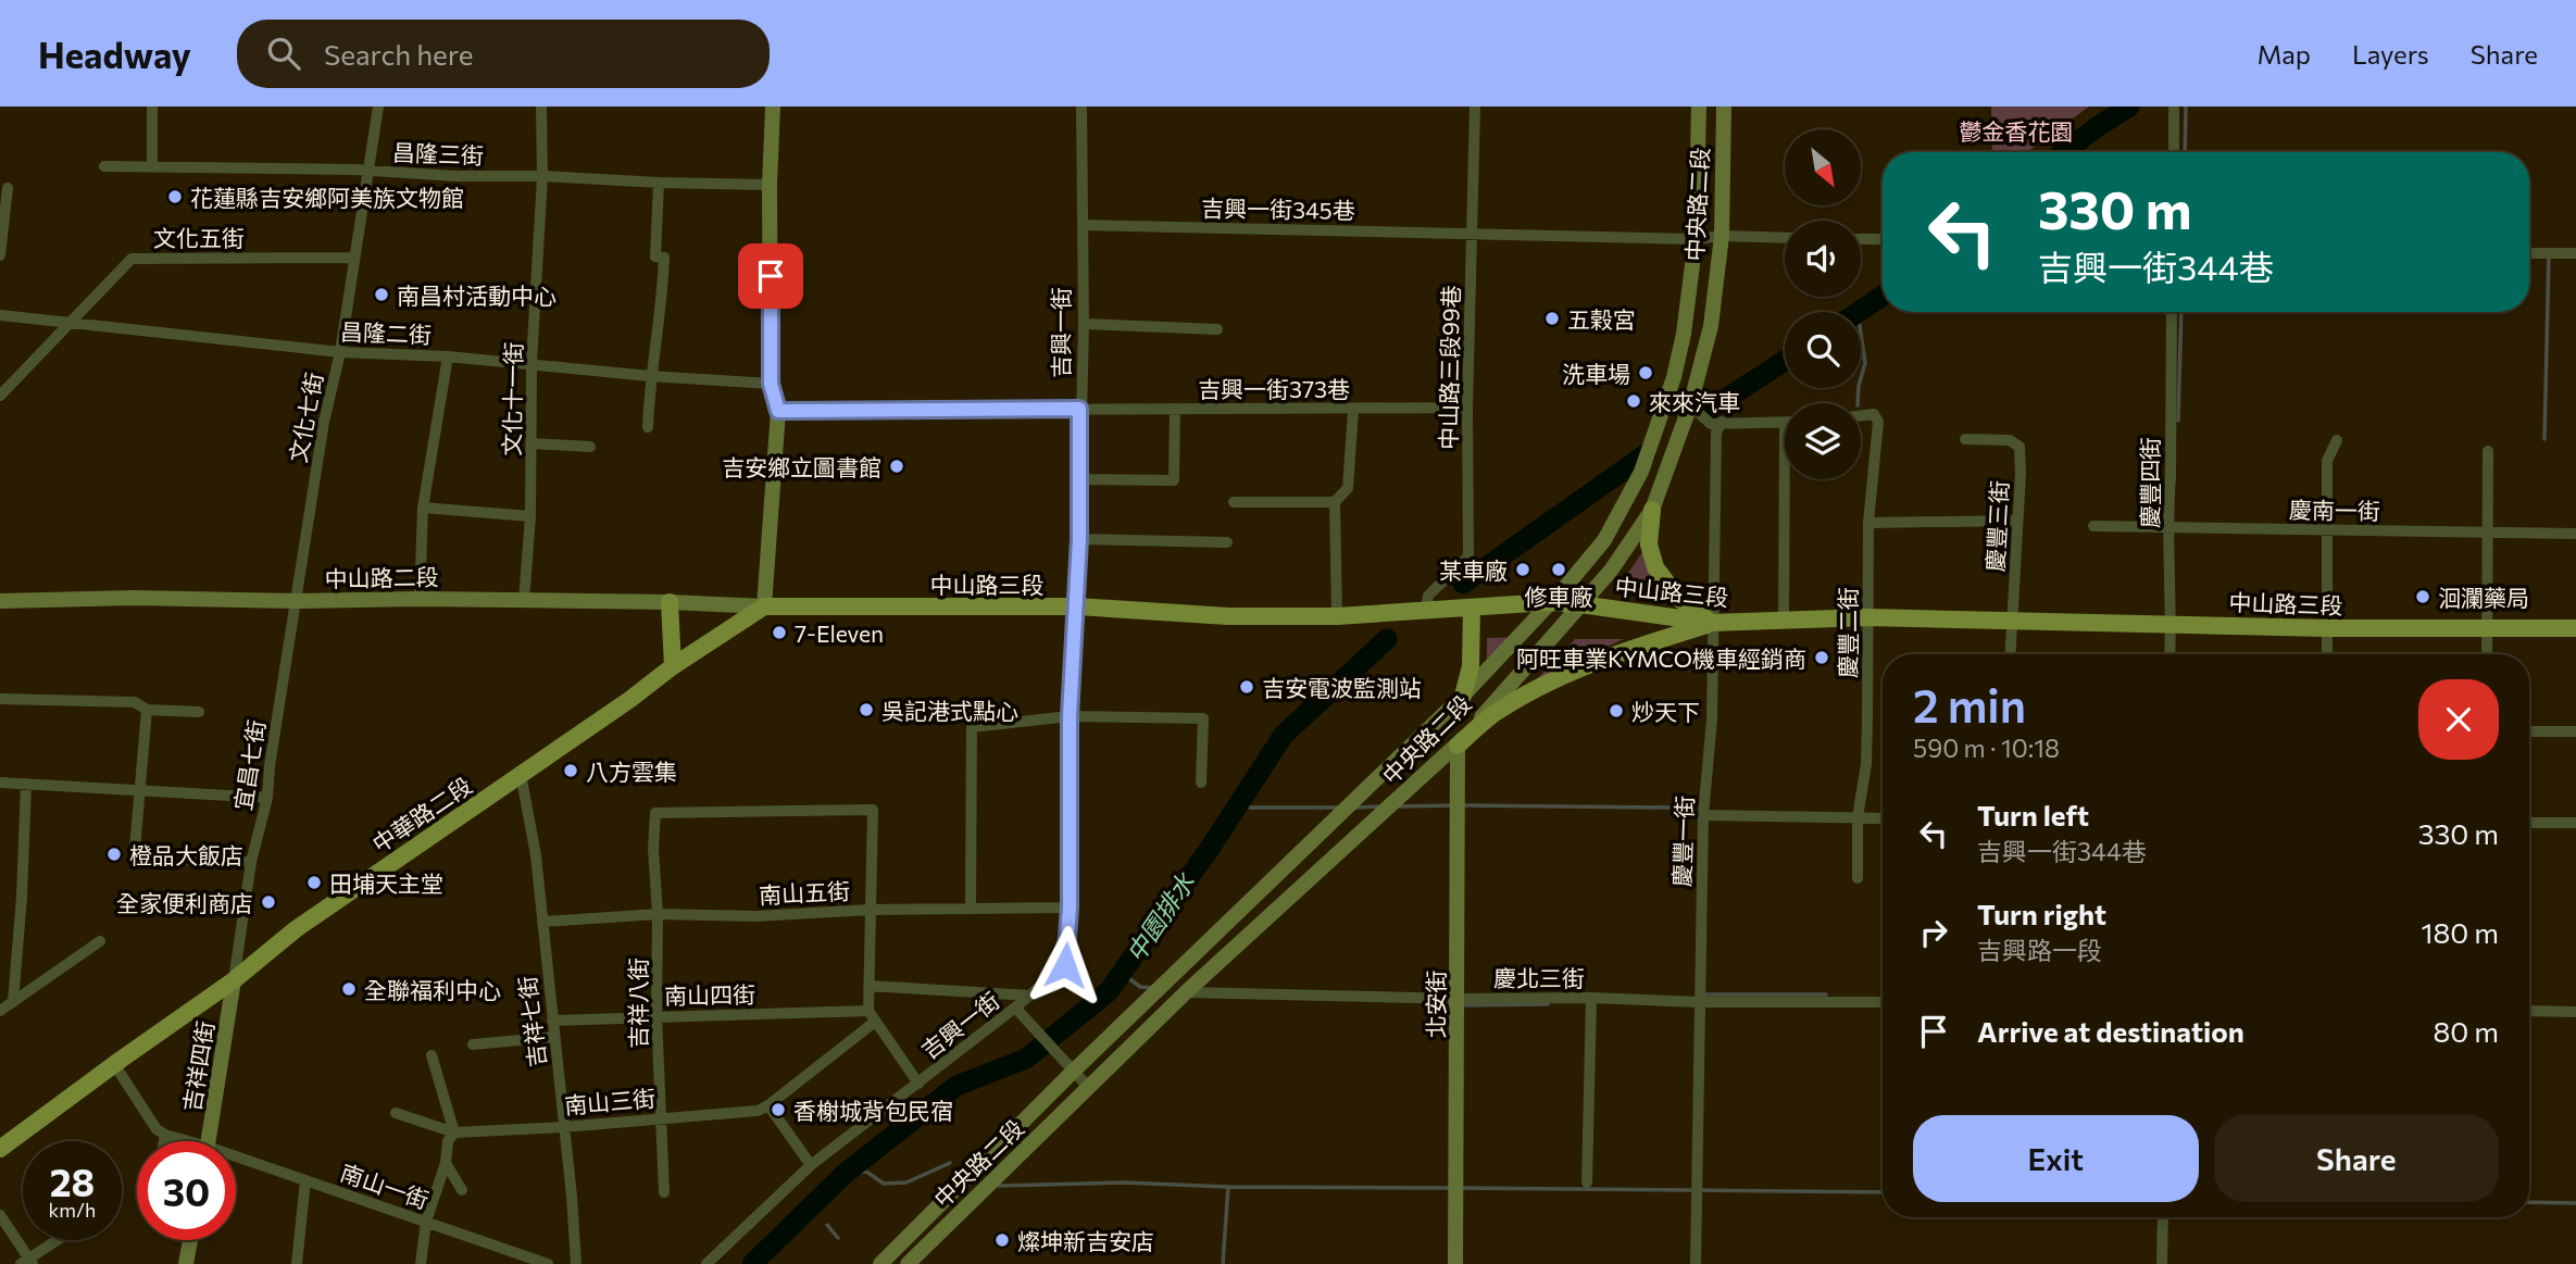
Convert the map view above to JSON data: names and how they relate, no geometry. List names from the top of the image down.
{
  "streets": {
    "main road": ["中山路三段", "中華路二段"],
    "street": [
      "昌隆三街",
      "中央路二段",
      "吉興一街345巷",
      "文化五街",
      "昌隆二街",
      "吉興一街",
      "中山路三段99巷",
      "吉興一街373巷",
      "文化十一街",
      "文化七街",
      "慶豐四街",
      "慶南一街",
      "慶豐三街",
      "中山路二段",
      "慶豐二街",
      "宜昌七街",
      "慶豐一街",
      "南山五街",
      "慶北三街",
      "南山四街",
      "吉祥八街",
      "北安街",
      "吉祥七街",
      "吉祥四街",
      "南山三街",
      "南山一街"
    ]
  },
  "crossings": [
    ["昌隆三街", "文化十一街"],
    ["昌隆三街", "文化七街"],
    ["中央路二段", "吉興一街345巷"],
    ["中央路二段", "中山路三段"],
    ["中央路二段", "慶北三街"],
    ["中央路二段", "北安街"],
    ["吉興一街345巷", "吉興一街"],
    ["吉興一街345巷", "中山路三段99巷"],
    ["文化五街", "昌隆二街"],
    ["文化五街", "文化七街"],
    ["昌隆二街", "文化十一街"],
    ["昌隆二街", "文化七街"],
    ["吉興一街", "吉興一街373巷"],
    ["吉興一街", "中山路三段"],
    ["吉興一街", "南山五街"],
    ["中山路三段99巷", "吉興一街373巷"],
    ["中山路三段99巷", "中山路三段"],
    ["文化十一街", "中山路二段"],
    ["文化七街", "中山路二段"],
    ["文化七街", "宜昌七街"],
    ["慶豐四街", "慶南一街"],
    ["慶豐四街", "中山路三段"],
    ["慶豐三街", "中山路三段"],
    ["中山路二段", "中山路三段"],
    ["中山路二段", "宜昌七街"],
    ["中山路二段", "中華路二段"],
    ["中山路三段", "慶豐二街"],
    ["中山路三段", "中華路二段"],
    ["中山路三段", "慶豐一街"],
    ["宜昌七街", "中華路二段"],
    ["宜昌七街", "吉祥四街"],
    ["中華路二段", "吉祥七街"],
    ["中華路二段", "吉祥四街"],
    ["慶豐一街", "慶北三街"],
    ["南山五街", "吉祥八街"],
    ["南山五街", "吉祥七街"],
    ["慶北三街", "北安街"],
    ["南山四街", "吉祥八街"],
    ["南山四街", "吉祥七街"],
    ["吉祥八街", "南山三街"],
    ["吉祥七街", "南山三街"]
  ],
  "water": ["中園排水"],
  "parks": ["鬱金香花園"],
  "places": [
    "花蓮縣吉安鄉阿美族文物館",
    "南昌村活動中心",
    "五榖宮",
    "洗車場",
    "來來汽車",
    "吉安鄉立圖書館",
    "某車廠",
    "修車廠",
    "洄瀾藥局",
    "7-Eleven",
    "阿旺車業KYMCO機車經銷商",
    "吉安電波監測站",
    "吳記港式點心",
    "炒天下",
    "八方雲集",
    "橙品大飯店",
    "田埔天主堂",
    "全家便利商店",
    "全聯福利中心",
    "香榭城背包民宿",
    "燦坤新吉安店"
  ],
  "north": "bottom right",
  "page": {
    "header": "Headway",
    "search": "Search here",
    "nav": ["Map", "Layers", "Share"],
    "turn": ["330 m", "吉興一街344巷"],
    "heading": ["2 min", "590 m · 10:18"],
    "list": [
      {
        "name": "Turn left",
        "note": "吉興一街344巷",
        "value": "330 m"
      },
      {
        "name": "Turn right",
        "note": "吉興路一段",
        "value": "180 m"
      },
      {
        "name": "Arrive at destination",
        "value": "80 m"
      }
    ],
    "buttons": ["Exit", "Share"],
    "speed": "28 km/h",
    "limit": "30"
  }
}
